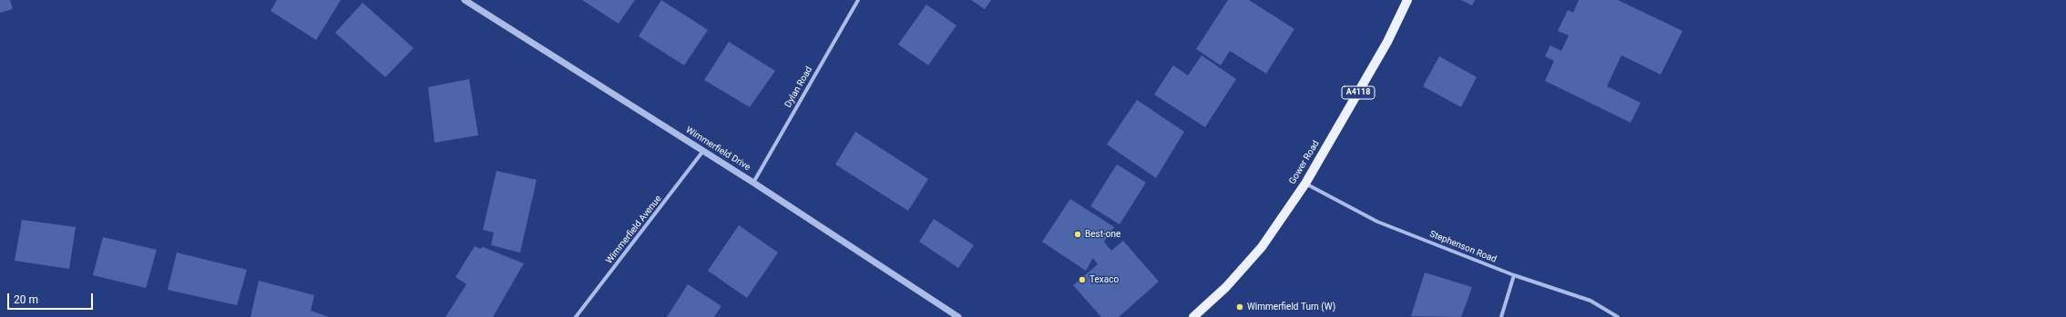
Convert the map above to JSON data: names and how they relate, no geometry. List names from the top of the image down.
{
  "streets": {
    "main road": ["A4118", "Gower Road"],
    "street": [
      "Dylan Road",
      "Wimmerfield Drive",
      "Wimmerfield Avenue",
      "Stephenson Road"
    ]
  },
  "crossings": [
    ["Dylan Road", "Wimmerfield Drive"],
    ["Wimmerfield Drive", "Wimmerfield Avenue"],
    ["Gower Road", "Stephenson Road"]
  ],
  "places": ["Best-one", "Texaco", "Wimmerfield Turn (W)"],
  "scale_bar": "20 m"
}
